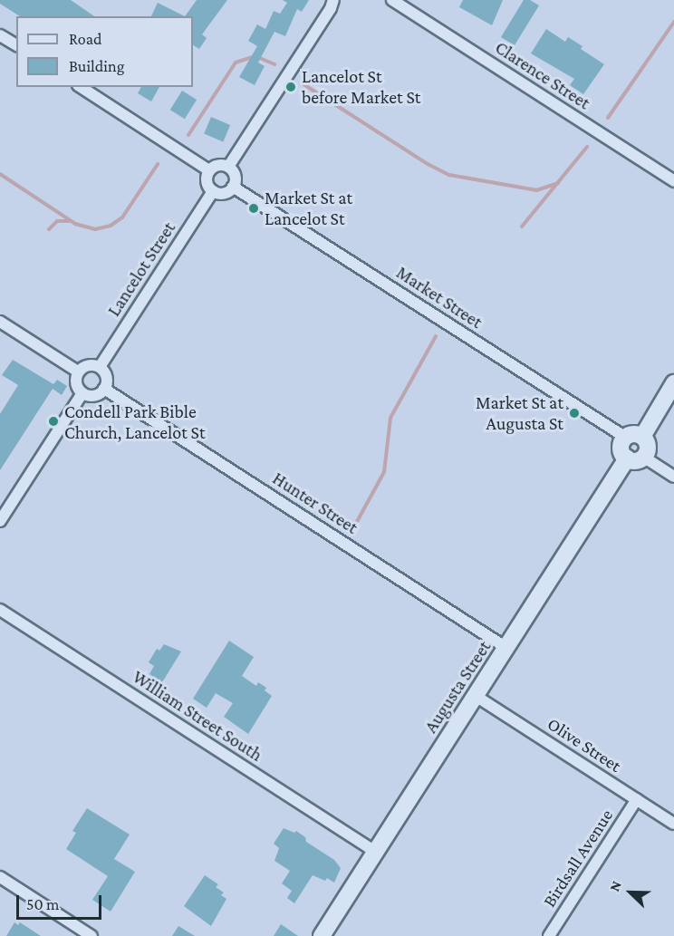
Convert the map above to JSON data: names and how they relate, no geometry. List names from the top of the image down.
{
  "streets": {
    "street": [
      "Clarence Street",
      "Lancelot Street",
      "Market Street",
      "Hunter Street",
      "Augusta Street",
      "William Street South",
      "Olive Street",
      "Birdsall Avenue"
    ]
  },
  "crossings": [
    ["Lancelot Street", "Market Street"],
    ["Lancelot Street", "Hunter Street"],
    ["Hunter Street", "Augusta Street"],
    ["Augusta Street", "William Street South"],
    ["Augusta Street", "Olive Street"],
    ["Olive Street", "Birdsall Avenue"]
  ],
  "places": [
    "Lancelot St before Market St",
    "Market St at Lancelot St",
    "Market St at Augusta St",
    "Condell Park Bible Church, Lancelot St"
  ],
  "legend": ["Road", "Building"],
  "scale_bar": "50 m",
  "north": "top left"
}
